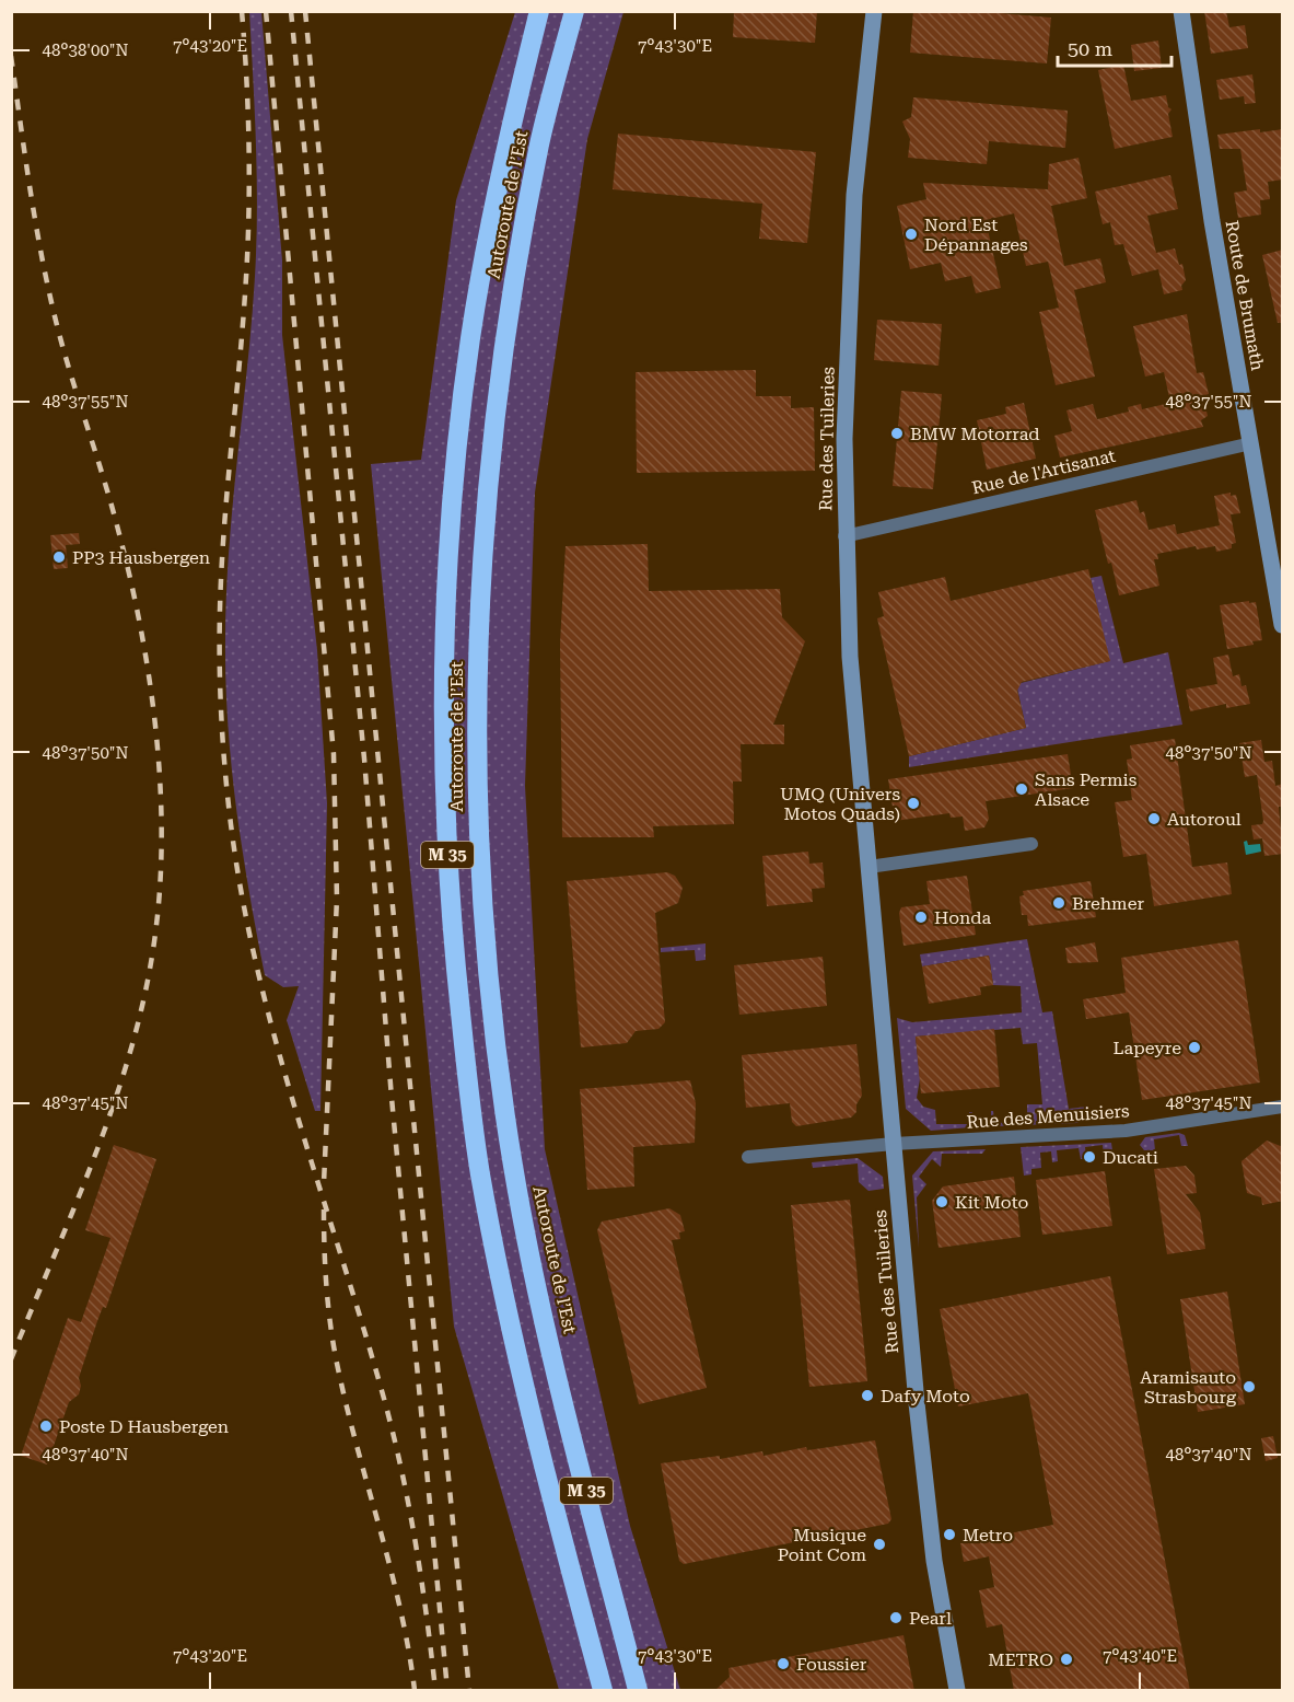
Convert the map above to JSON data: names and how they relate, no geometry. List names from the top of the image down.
{
  "streets": {
    "highway": ["Autoroute de l’Est", "M 35"],
    "street": [
      "Route de Brumath",
      "Rue des Tuileries",
      "Rue de l'Artisanat",
      "Rue des Menuisiers"
    ]
  },
  "crossings": [
    ["Route de Brumath", "Rue de l'Artisanat"],
    ["Rue des Tuileries", "Rue de l'Artisanat"],
    ["Rue des Tuileries", "Rue des Menuisiers"]
  ],
  "places": [
    "Nord Est Dépannages",
    "BMW Motorrad",
    "PP3 Hausbergen",
    "Sans Permis Alsace",
    "UMQ (Univers Motos Quads)",
    "Autoroul",
    "Brehmer",
    "Honda",
    "Lapeyre",
    "Ducati",
    "Kit Moto",
    "Aramisauto Strasbourg",
    "Dafy Moto",
    "Poste D Hausbergen",
    "Metro",
    "Musique Point Com",
    "Pearl",
    "METRO",
    "Foussier"
  ],
  "scale_bar": "50 m",
  "coordinates": [
    "7°43'20\"E",
    "7°43'30\"E",
    "48°38'00\"N",
    "48°37'55\"N",
    "48°37'50\"N",
    "48°37'45\"N",
    "48°37'40\"N",
    "7°43'40\"E"
  ]
}
